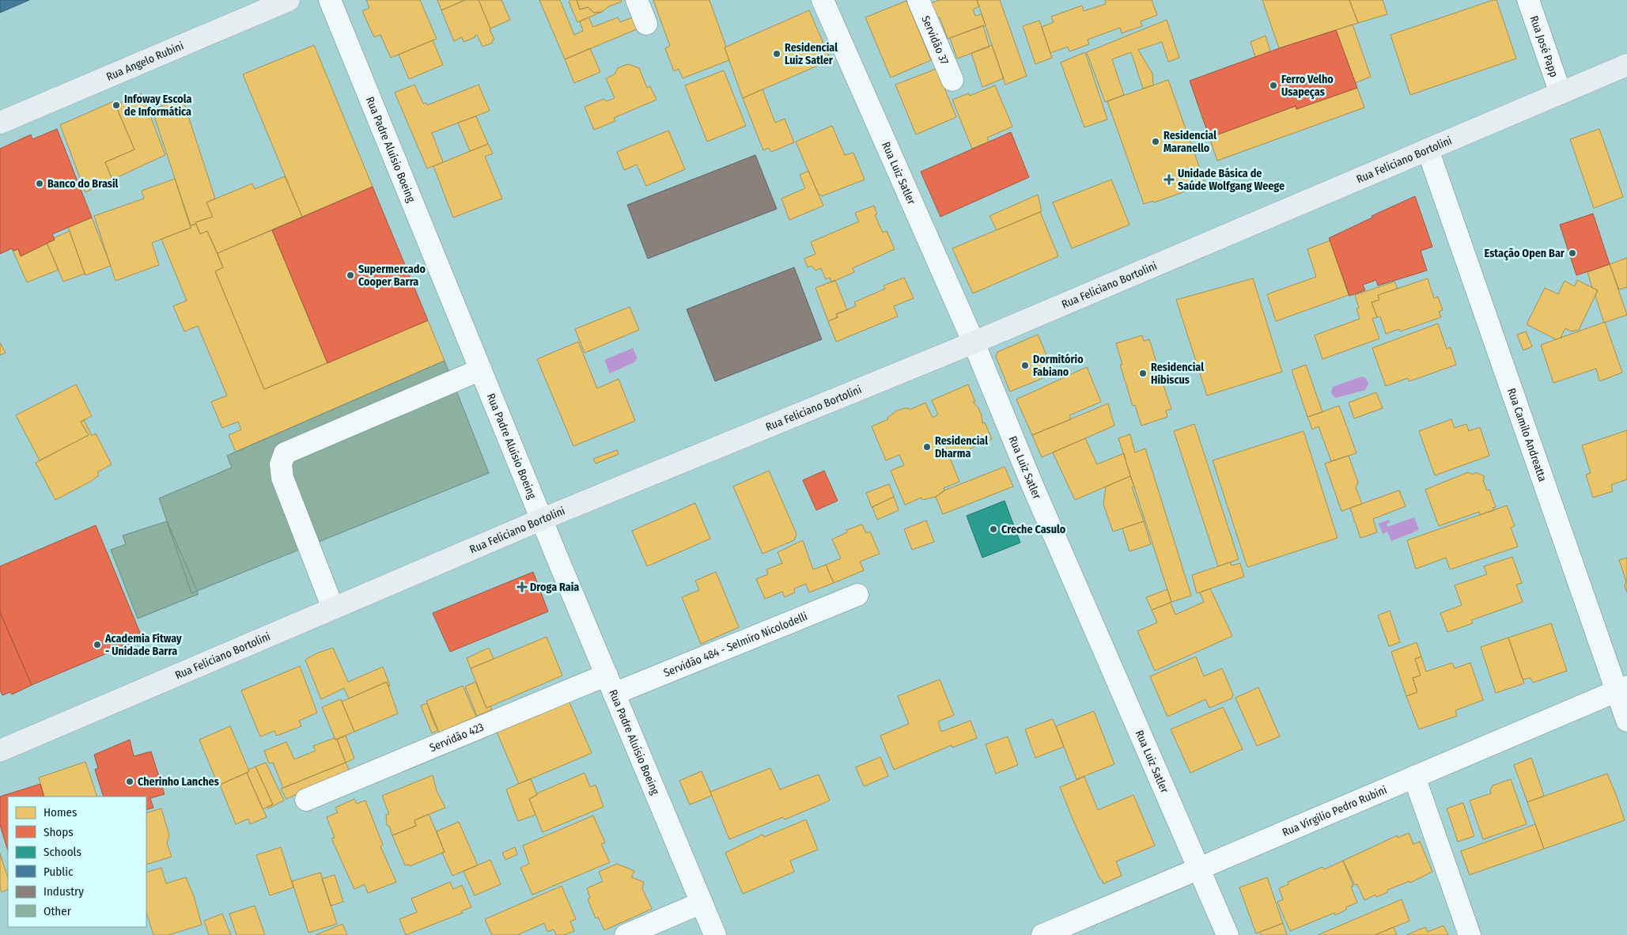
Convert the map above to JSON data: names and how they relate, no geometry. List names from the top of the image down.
{
  "streets": {
    "main road": ["Rua Angelo Rubini", "Rua Feliciano Bortolini"],
    "street": [
      "Servidão 37",
      "Rua José Papp",
      "Rua Padre Aluísio Boeing",
      "Rua Luiz Satler",
      "Rua Camilo Andreatta",
      "Servidão 484 - Selmiro Nicolodelli",
      "Servidão 423",
      "Rua Virgílio Pedro Rubini"
    ]
  },
  "crossings": [
    ["Rua José Papp", "Rua Feliciano Bortolini"],
    ["Rua Padre Aluísio Boeing", "Rua Feliciano Bortolini"],
    ["Rua Padre Aluísio Boeing", "Servidão 484 - Selmiro Nicolodelli"],
    ["Rua Padre Aluísio Boeing", "Servidão 423"],
    ["Rua Feliciano Bortolini", "Rua Luiz Satler"],
    ["Rua Feliciano Bortolini", "Rua Camilo Andreatta"],
    ["Rua Luiz Satler", "Rua Virgílio Pedro Rubini"],
    ["Rua Camilo Andreatta", "Rua Virgílio Pedro Rubini"],
    ["Servidão 484 - Selmiro Nicolodelli", "Servidão 423"]
  ],
  "places": {
    "other": [
      "Residencial Luiz Satler",
      "Ferro Velho Usapeças",
      "Infoway Escola de Informática",
      "Residencial Maranello",
      "Banco do Brasil",
      "Estação Open Bar",
      "Supermercado Cooper Barra",
      "Dormitório Fabiano",
      "Residencial Hibiscus",
      "Residencial Dharma",
      "Creche Casulo",
      "Academia Fitway - Unidade Barra",
      "Cherinho Lanches"
    ],
    "health": ["Unidade Básica de Saúde Wolfgang Weege", "Droga Raia"]
  },
  "legend": [
    "Homes",
    "Shops",
    "Schools",
    "Public",
    "Industry",
    "Other"
  ]
}
